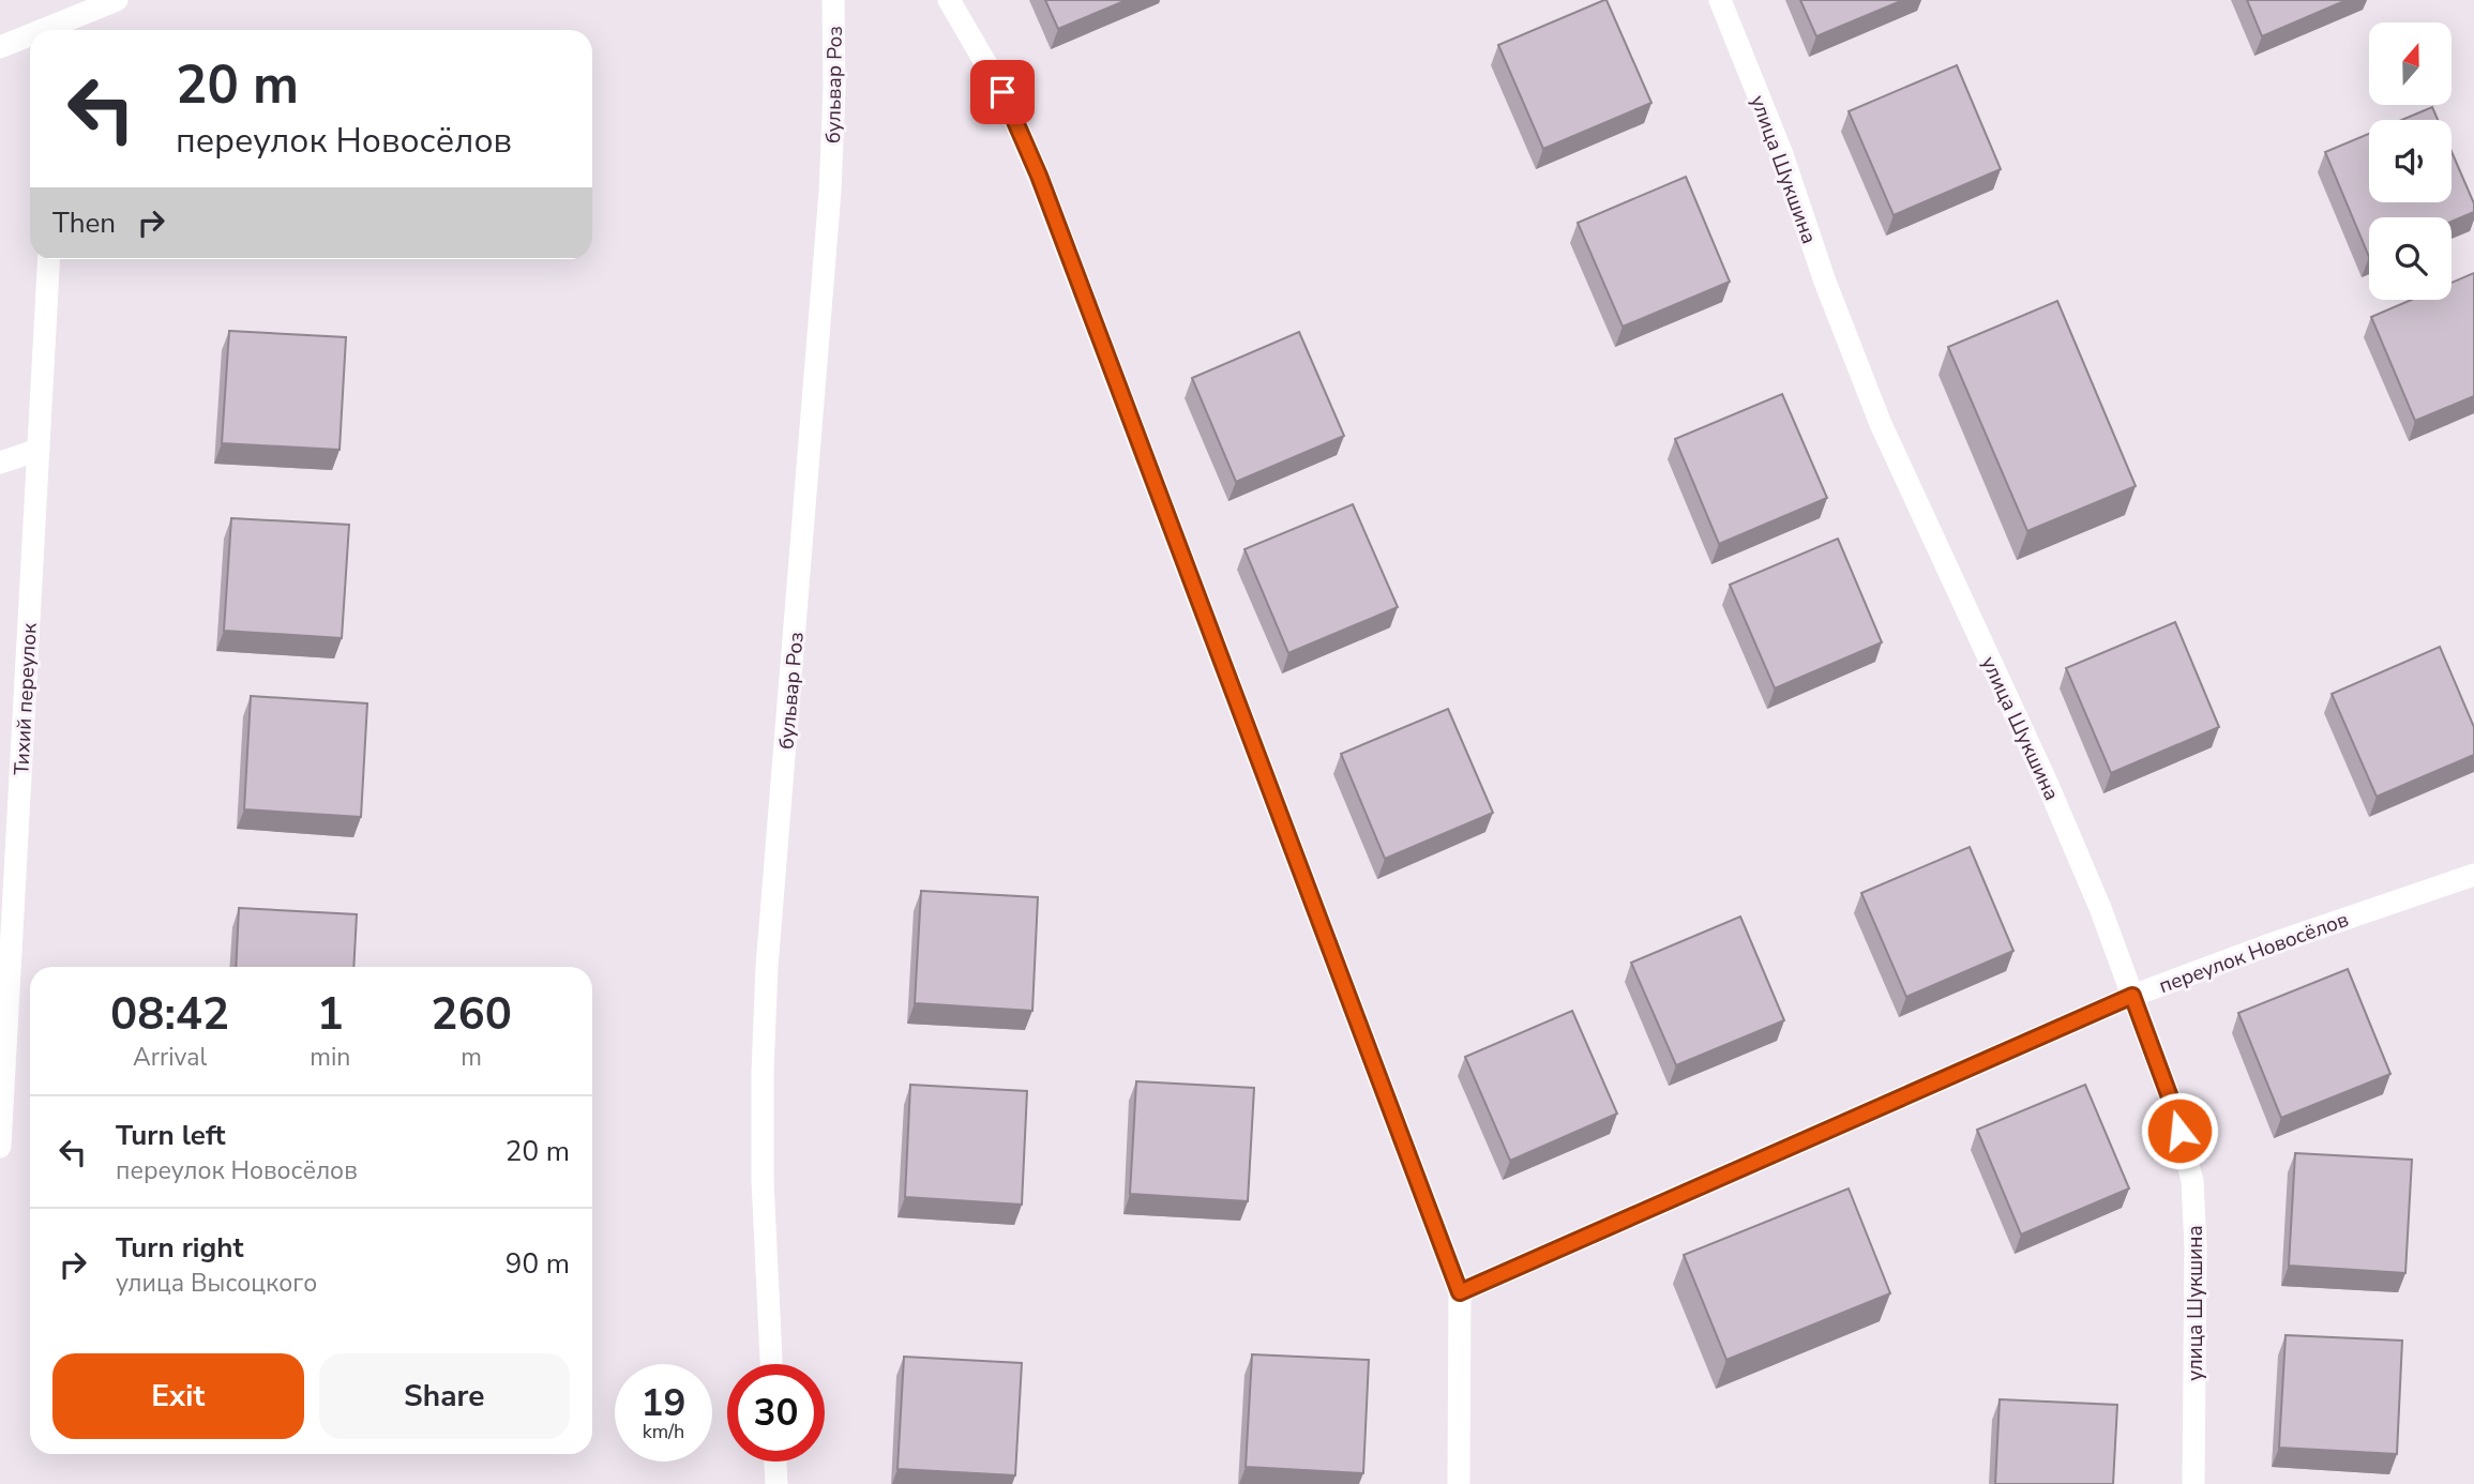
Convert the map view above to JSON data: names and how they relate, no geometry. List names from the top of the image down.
{
  "streets": {
    "street": [
      "бульвар Роз",
      "улица Шукшина",
      "Тихий переулок",
      "переулок Новосёлов"
    ]
  },
  "crossings": [
    ["улица Шукшина", "переулок Новосёлов"]
  ],
  "north": "top",
  "page": {
    "turn": ["20 m", "переулок Новосёлов"],
    "then": "Then",
    "eta": [
      "08:42",
      "Arrival",
      "1",
      "min",
      "260",
      "m"
    ],
    "list": [
      {
        "name": "Turn left",
        "note": "переулок Новосёлов",
        "value": "20 m"
      },
      {
        "name": "Turn right",
        "note": "улица Высоцкого",
        "value": "90 m"
      }
    ],
    "buttons": ["Exit", "Share"],
    "speed": "19 km/h",
    "limit": "30"
  }
}
